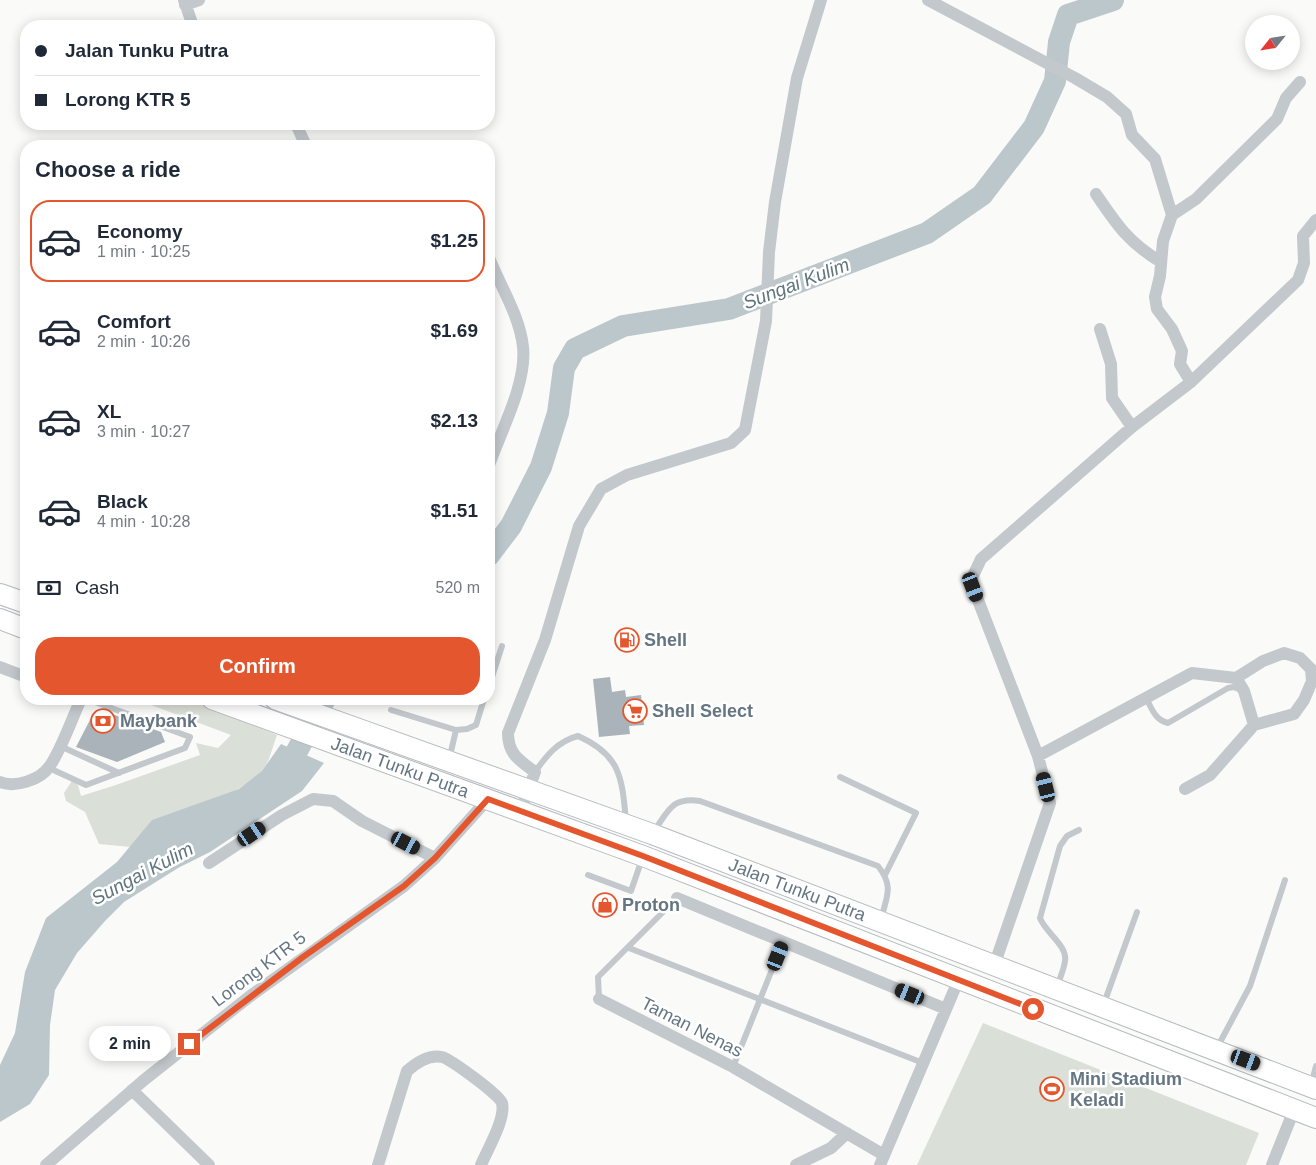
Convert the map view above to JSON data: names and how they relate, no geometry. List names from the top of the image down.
{
  "streets": {
    "main road": ["Jalan Tunku Putra"],
    "street": ["Lorong KTR 5", "Taman Nenas"]
  },
  "crossings": [
    ["Jalan Tunku Putra", "Lorong KTR 5"]
  ],
  "water": ["Sungai Kulim"],
  "places": {
    "fuel station": ["Shell"],
    "supermarket": ["Shell Select"],
    "bank": ["Maybank"],
    "shop": ["Proton"],
    "sports": ["Mini Stadium Keladi"]
  },
  "north": "bottom left",
  "page": {
    "banner": ["Jalan Tunku Putra", "Lorong KTR 5"],
    "heading": "Choose a ride",
    "list": [
      {
        "name": "Economy",
        "note": "1 min · 10:25",
        "value": "$1.25"
      },
      {
        "name": "Comfort",
        "note": "2 min · 10:26",
        "value": "$1.69"
      },
      {
        "name": "XL",
        "note": "3 min · 10:27",
        "value": "$2.13"
      },
      {
        "name": "Black",
        "note": "4 min · 10:28",
        "value": "$1.51"
      }
    ],
    "pay": ["Cash", "520 m"],
    "buttons": "Confirm",
    "bubble": "2 min"
  }
}
